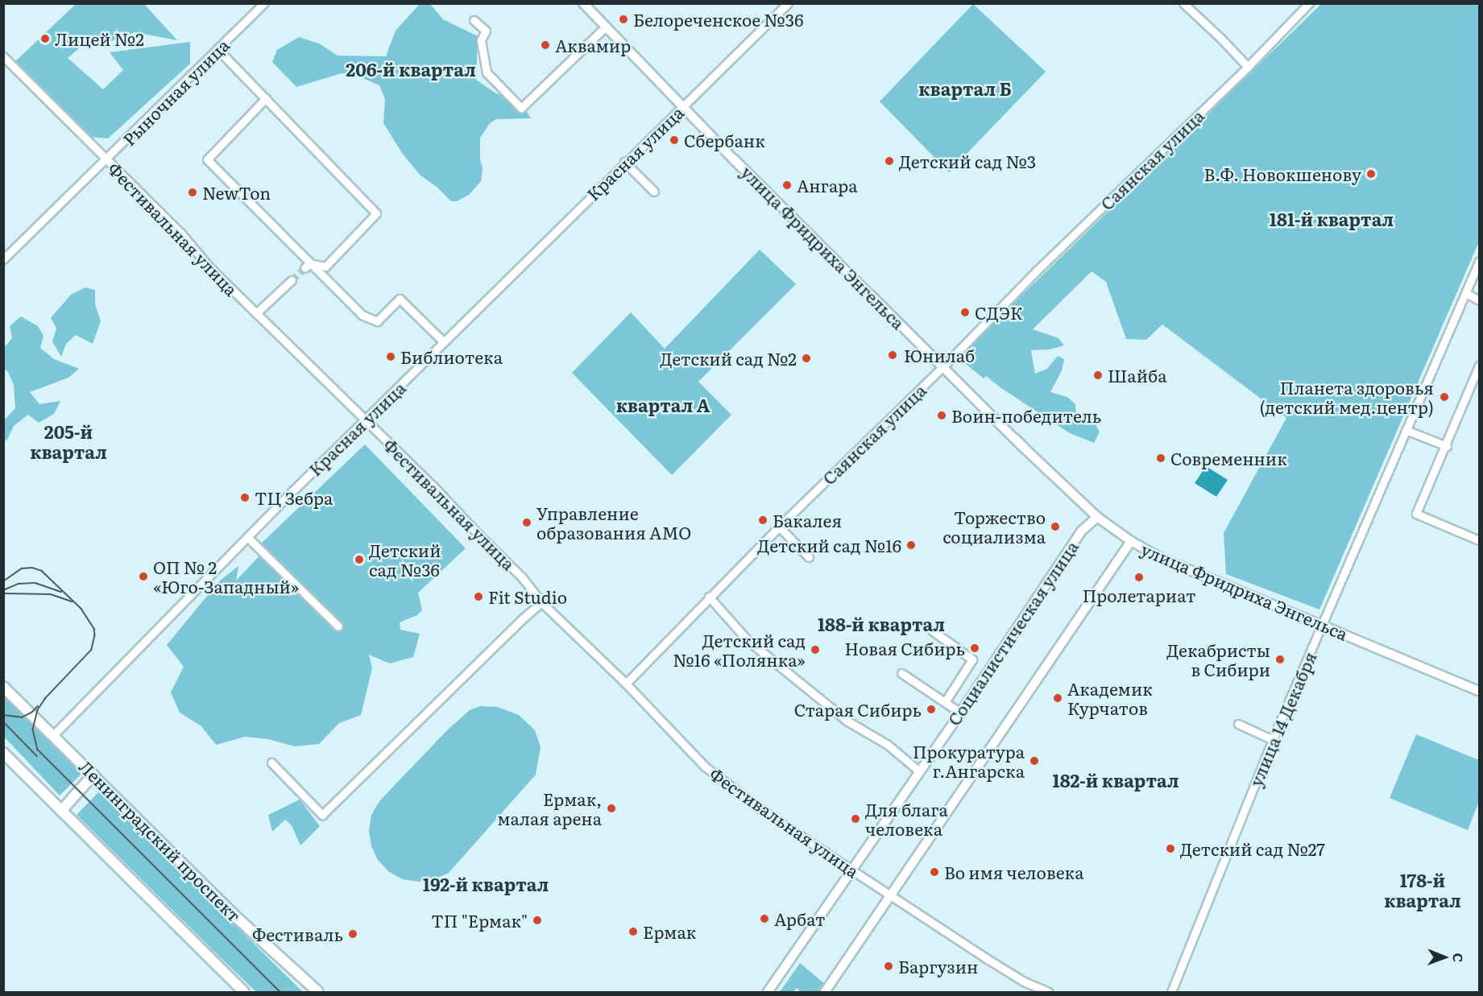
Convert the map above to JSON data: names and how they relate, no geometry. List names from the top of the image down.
{
  "streets": {
    "main road": ["Ленинградский проспект"],
    "street": [
      "Рыночная улица",
      "Красная улица",
      "Саянская улица",
      "Фестивальная улица",
      "улица Фридриха Энгельса",
      "Социалистическая улица",
      "улица 14 Декабря"
    ]
  },
  "crossings": [
    ["Рыночная улица", "Фестивальная улица"],
    ["Красная улица", "Фестивальная улица"],
    ["Красная улица", "улица Фридриха Энгельса"],
    ["Красная улица", "Ленинградский проспект"],
    ["Саянская улица", "Фестивальная улица"],
    ["Саянская улица", "улица Фридриха Энгельса"],
    ["Фестивальная улица", "Социалистическая улица"],
    ["улица Фридриха Энгельса", "Социалистическая улица"],
    ["улица Фридриха Энгельса", "улица 14 Декабря"]
  ],
  "districts": [
    "206-й квартал",
    "квартал Б",
    "181-й квартал",
    "квартал А",
    "205-й квартал",
    "188-й квартал",
    "182-й квартал",
    "178-й квартал",
    "192-й квартал"
  ],
  "places": [
    "Белореченское №36",
    "Лицей №2",
    "Аквамир",
    "Сбербанк",
    "Детский сад №3",
    "В.Ф. Новокшенову",
    "Ангара",
    "NewTon",
    "СДЭК",
    "Юнилаб",
    "Библиотека",
    "Детский сад №2",
    "Шайба",
    "Планета здоровья (детский мед.центр)",
    "Воин-победитель",
    "Современник",
    "ТЦ Зебра",
    "Бакалея",
    "Управление образования АМО",
    "Торжество социализма",
    "Детский сад №16",
    "Детский сад №36",
    "ОП № 2 «Юго-Западный»",
    "Пролетариат",
    "Fit Studio",
    "Новая Сибирь",
    "Детский сад №16 «Полянка»",
    "Декабристы в Сибири",
    "Академик Курчатов",
    "Старая Сибирь",
    "Прокуратура г.Ангарска",
    "Ермак, малая арена",
    "Для блага человека",
    "Детский сад №27",
    "Во имя человека",
    "Арбат",
    "ТП \"Ермак\"",
    "Ермак",
    "Фестиваль",
    "Баргузин"
  ],
  "north": "right"
}
